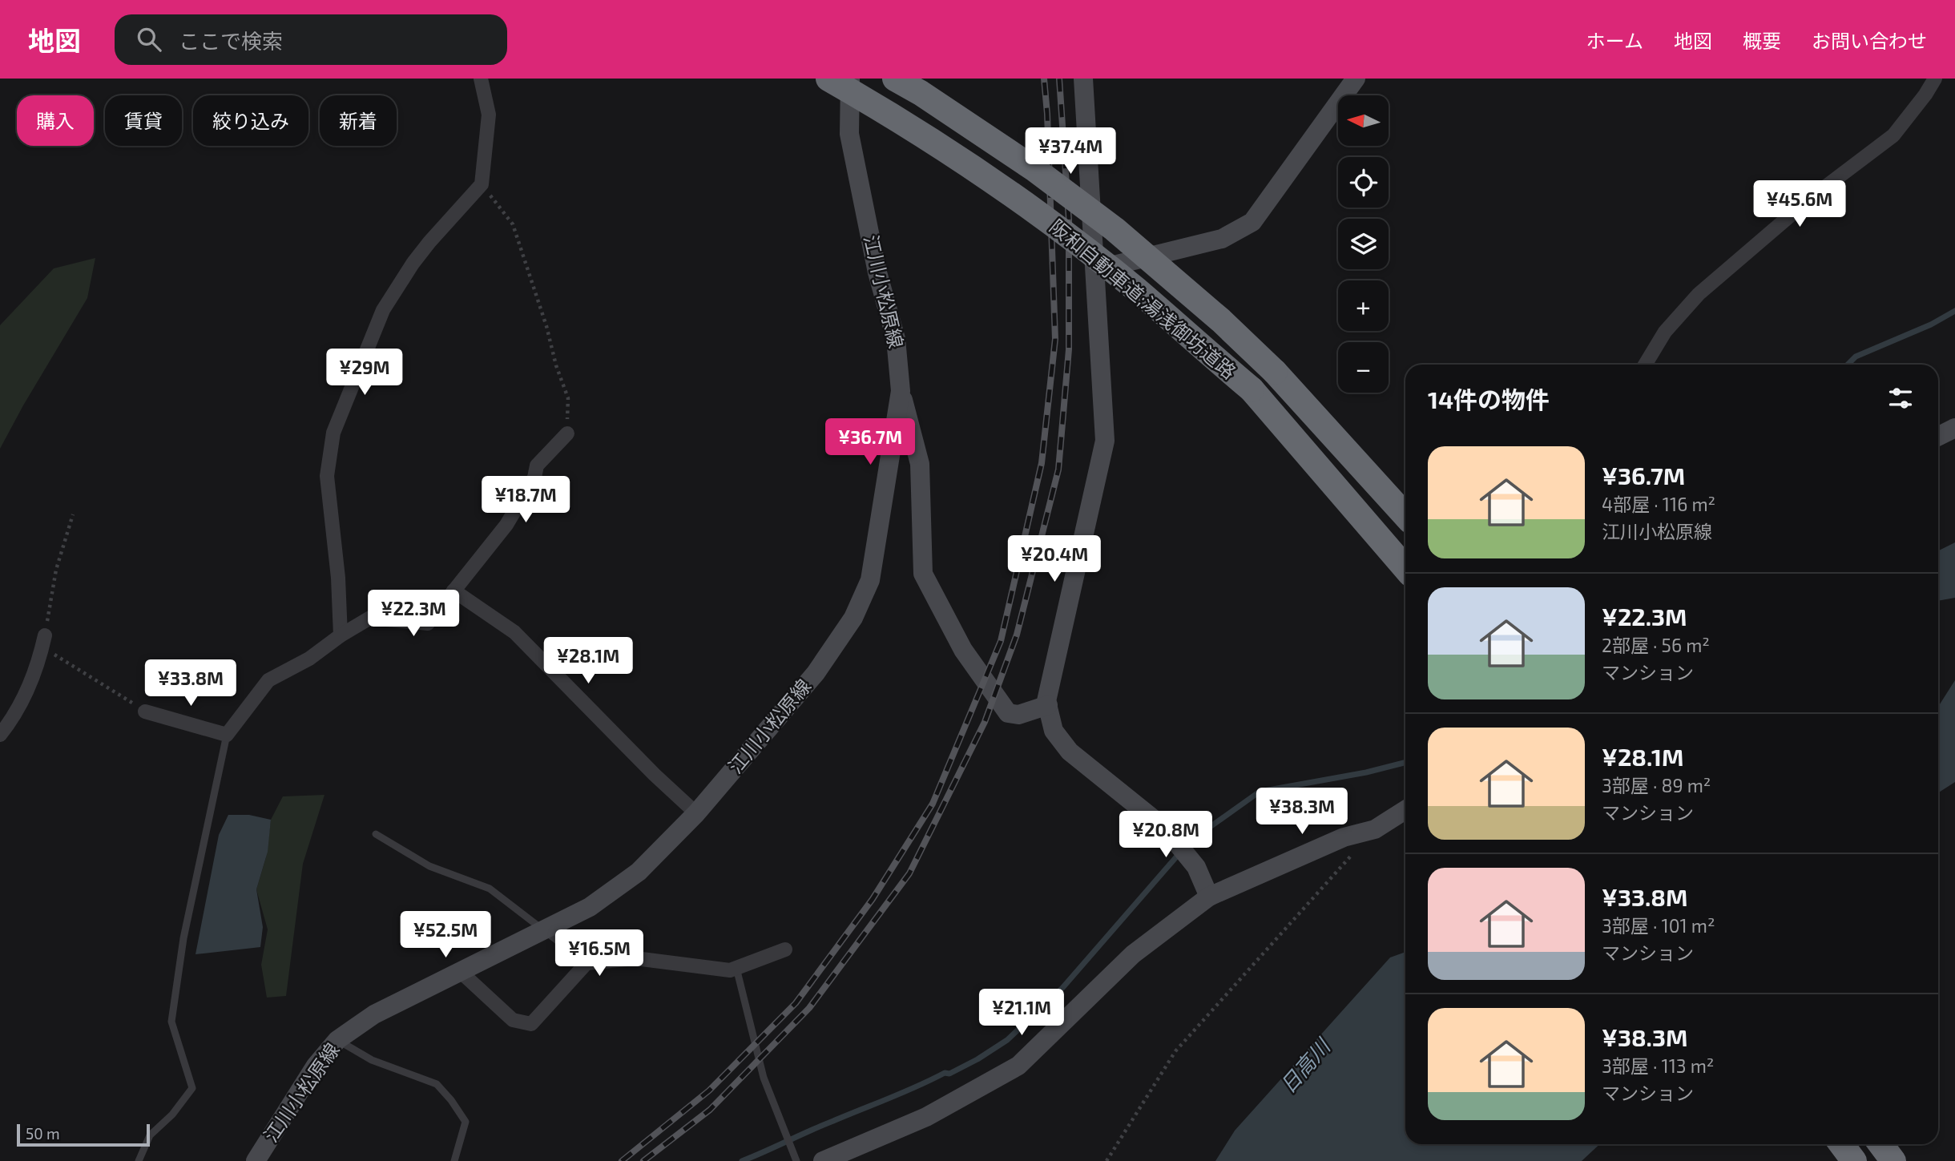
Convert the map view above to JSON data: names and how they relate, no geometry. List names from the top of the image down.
{
  "streets": {
    "highway": ["阪和自動車道;湯浅御坊道路"],
    "street": ["江川小松原線"]
  },
  "water": ["日高川"],
  "scale_bar": "50 m",
  "north": "left",
  "page": {
    "header": "地図",
    "search": "ここで検索",
    "nav": [
      "ホーム",
      "地図",
      "概要",
      "お問い合わせ"
    ],
    "map_buttons": ["+", "−"],
    "chip": [
      "購入",
      "賃貸",
      "絞り込み",
      "新着"
    ],
    "price": [
      "¥37.4M",
      "¥45.6M",
      "¥29M",
      "¥36.7M",
      "¥18.7M",
      "¥20.4M",
      "¥22.3M",
      "¥28.1M",
      "¥33.8M",
      "¥38.3M",
      "¥20.8M",
      "¥52.5M",
      "¥16.5M",
      "¥21.1M"
    ],
    "heading": "14件の物件",
    "list": [
      {
        "name": "¥36.7M",
        "note": "4部屋 · 116 m² · 江川小松原線"
      },
      {
        "name": "¥22.3M",
        "note": "2部屋 · 56 m² · マンション"
      },
      {
        "name": "¥28.1M",
        "note": "3部屋 · 89 m² · マンション"
      },
      {
        "name": "¥33.8M",
        "note": "3部屋 · 101 m² · マンション"
      },
      {
        "name": "¥38.3M",
        "note": "3部屋 · 113 m² · マンション"
      }
    ],
    "scale": "50 m"
  }
}
